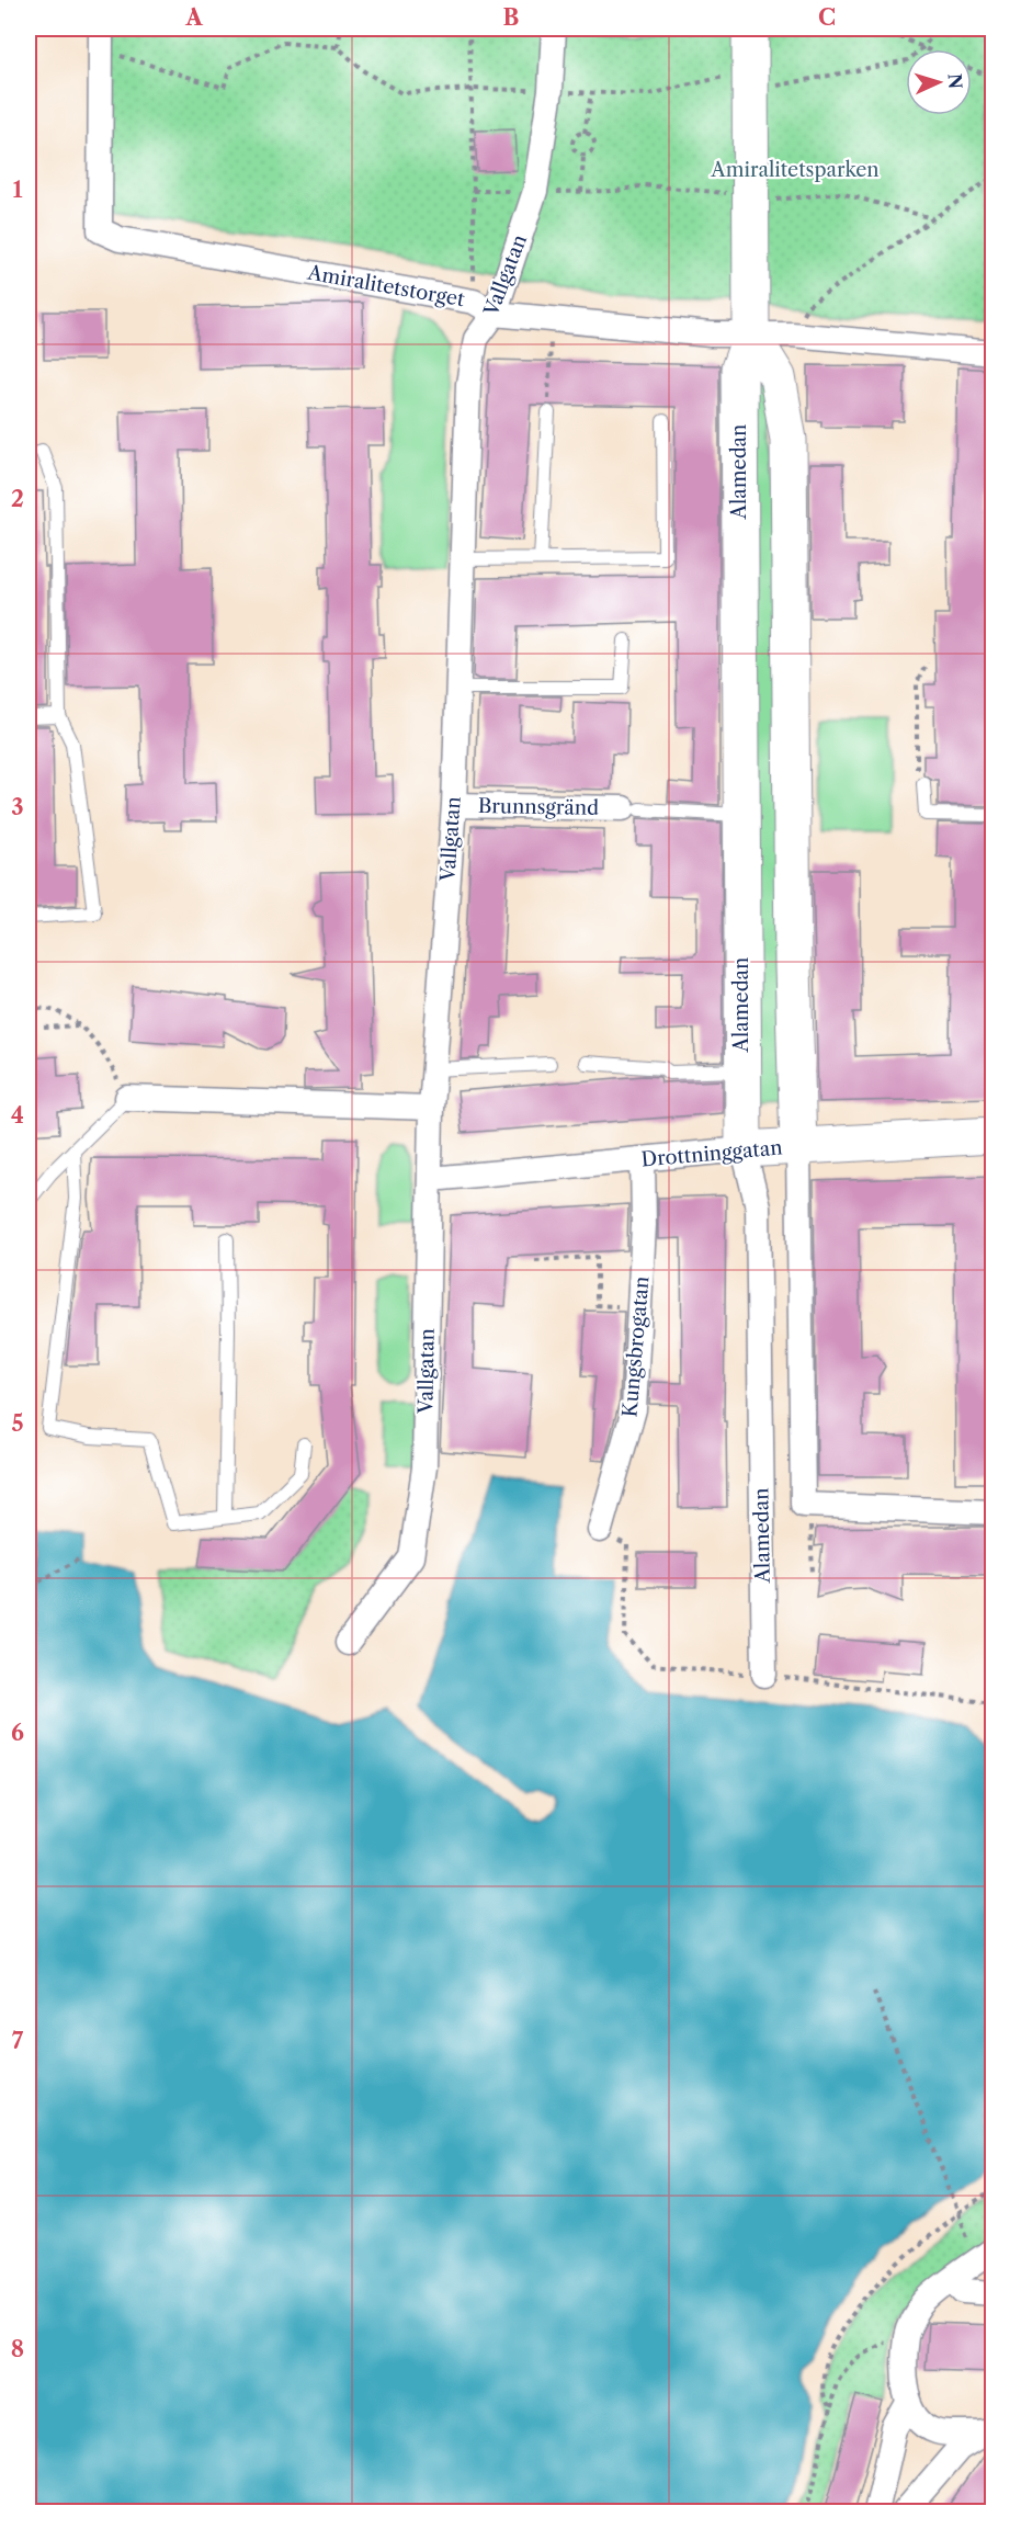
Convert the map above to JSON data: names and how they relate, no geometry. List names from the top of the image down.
{
  "streets": {
    "street": [
      "Vallgatan",
      "Amiralitetstorget",
      "Alamedan",
      "Brunnsgränd",
      "Drottninggatan",
      "Kungsbrogatan"
    ]
  },
  "crossings": [
    ["Vallgatan", "Amiralitetstorget"],
    ["Vallgatan", "Brunnsgränd"],
    ["Vallgatan", "Drottninggatan"],
    ["Amiralitetstorget", "Alamedan"],
    ["Alamedan", "Brunnsgränd"],
    ["Alamedan", "Drottninggatan"],
    ["Drottninggatan", "Kungsbrogatan"]
  ],
  "parks": ["Amiralitetsparken"],
  "north": "right",
  "grid": {
    "columns": ["A", "B", "C"],
    "rows": [
      "1",
      "2",
      "3",
      "4",
      "5",
      "6",
      "7",
      "8"
    ]
  }
}
